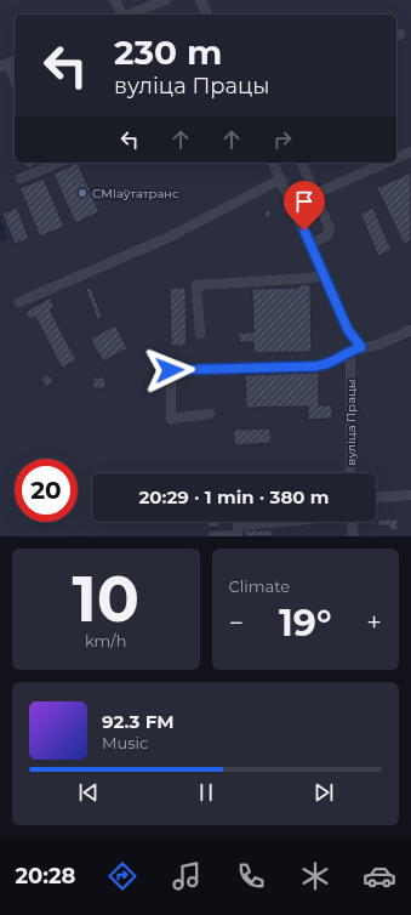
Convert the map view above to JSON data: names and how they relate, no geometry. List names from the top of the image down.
{
  "streets": {
    "street": ["вуліца Працы"]
  },
  "places": ["СМІаўтатранс"],
  "page": {
    "turn": ["230 m", "вуліца Працы"],
    "limit": "20",
    "trip": "20:29 · 1 min · 380 m",
    "tile": [
      ["10", "km/h"],
      "Climate"
    ],
    "heat": ["−", "19°", "+"],
    "song": ["92.3 FM", "Music"],
    "tabs": "20:28"
  }
}
